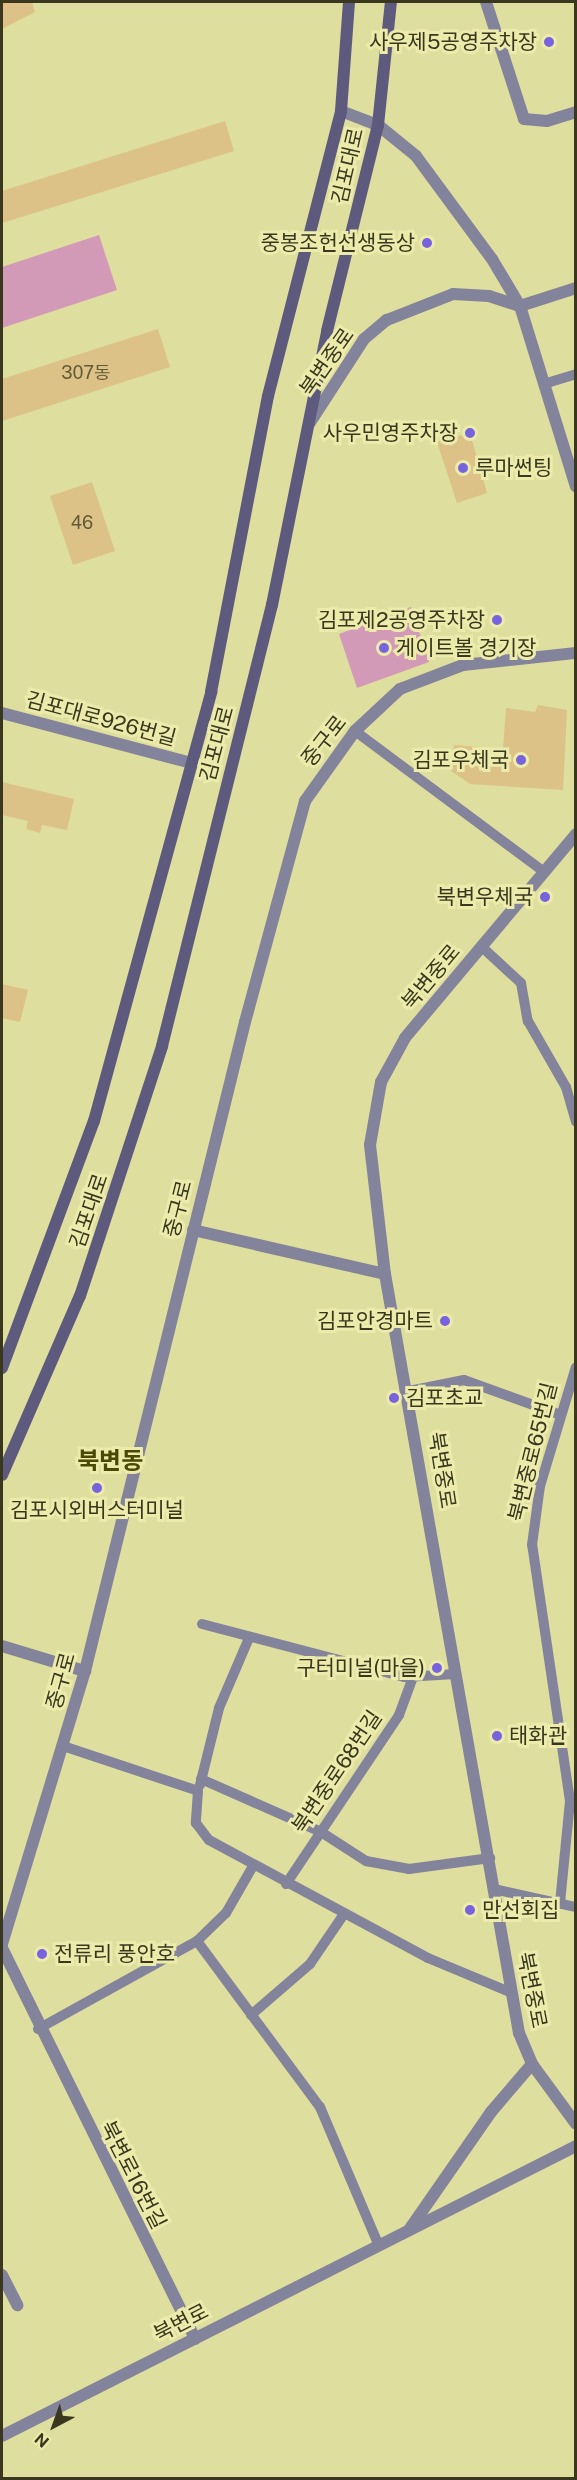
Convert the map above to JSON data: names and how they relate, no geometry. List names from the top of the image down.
{
  "streets": {
    "main road": ["김포대로"],
    "street": [
      "북변중로",
      "김포대로926번길",
      "중구로",
      "북변로16번길",
      "북변로"
    ],
    "lane": ["북변중로65번길", "북변중로68번길"]
  },
  "crossings": [
    ["김포대로", "북변중로"],
    ["김포대로", "김포대로926번길"],
    ["중구로", "북변로16번길"],
    ["북변로16번길", "북변로"]
  ],
  "districts": ["북변동"],
  "places": [
    "사우제5공영주차장",
    "중봉조헌선생동상",
    "사우민영주차장",
    "루마썬팅",
    "김포제2공영주차장",
    "게이트볼 경기장",
    "김포우체국",
    "북변우체국",
    "김포안경마트",
    "김포초교",
    "김포시외버스터미널",
    "구터미널(마을)",
    "태화관",
    "만선회집",
    "전류리 풍안호"
  ],
  "house_numbers": ["307동", "46"],
  "north": "bottom left"
}
